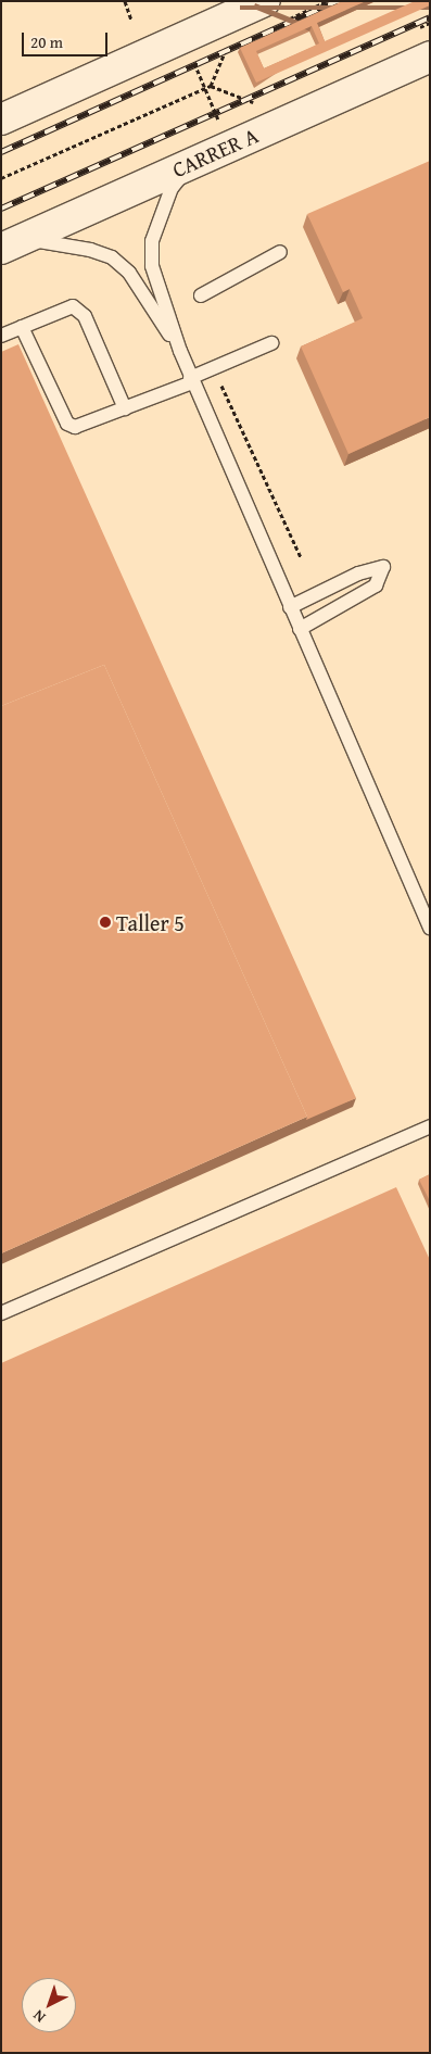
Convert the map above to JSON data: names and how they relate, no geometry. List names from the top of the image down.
{
  "streets": {
    "main road": ["CARRER A"]
  },
  "places": ["Taller 5"],
  "scale_bar": "20 m",
  "north": "bottom left"
}
